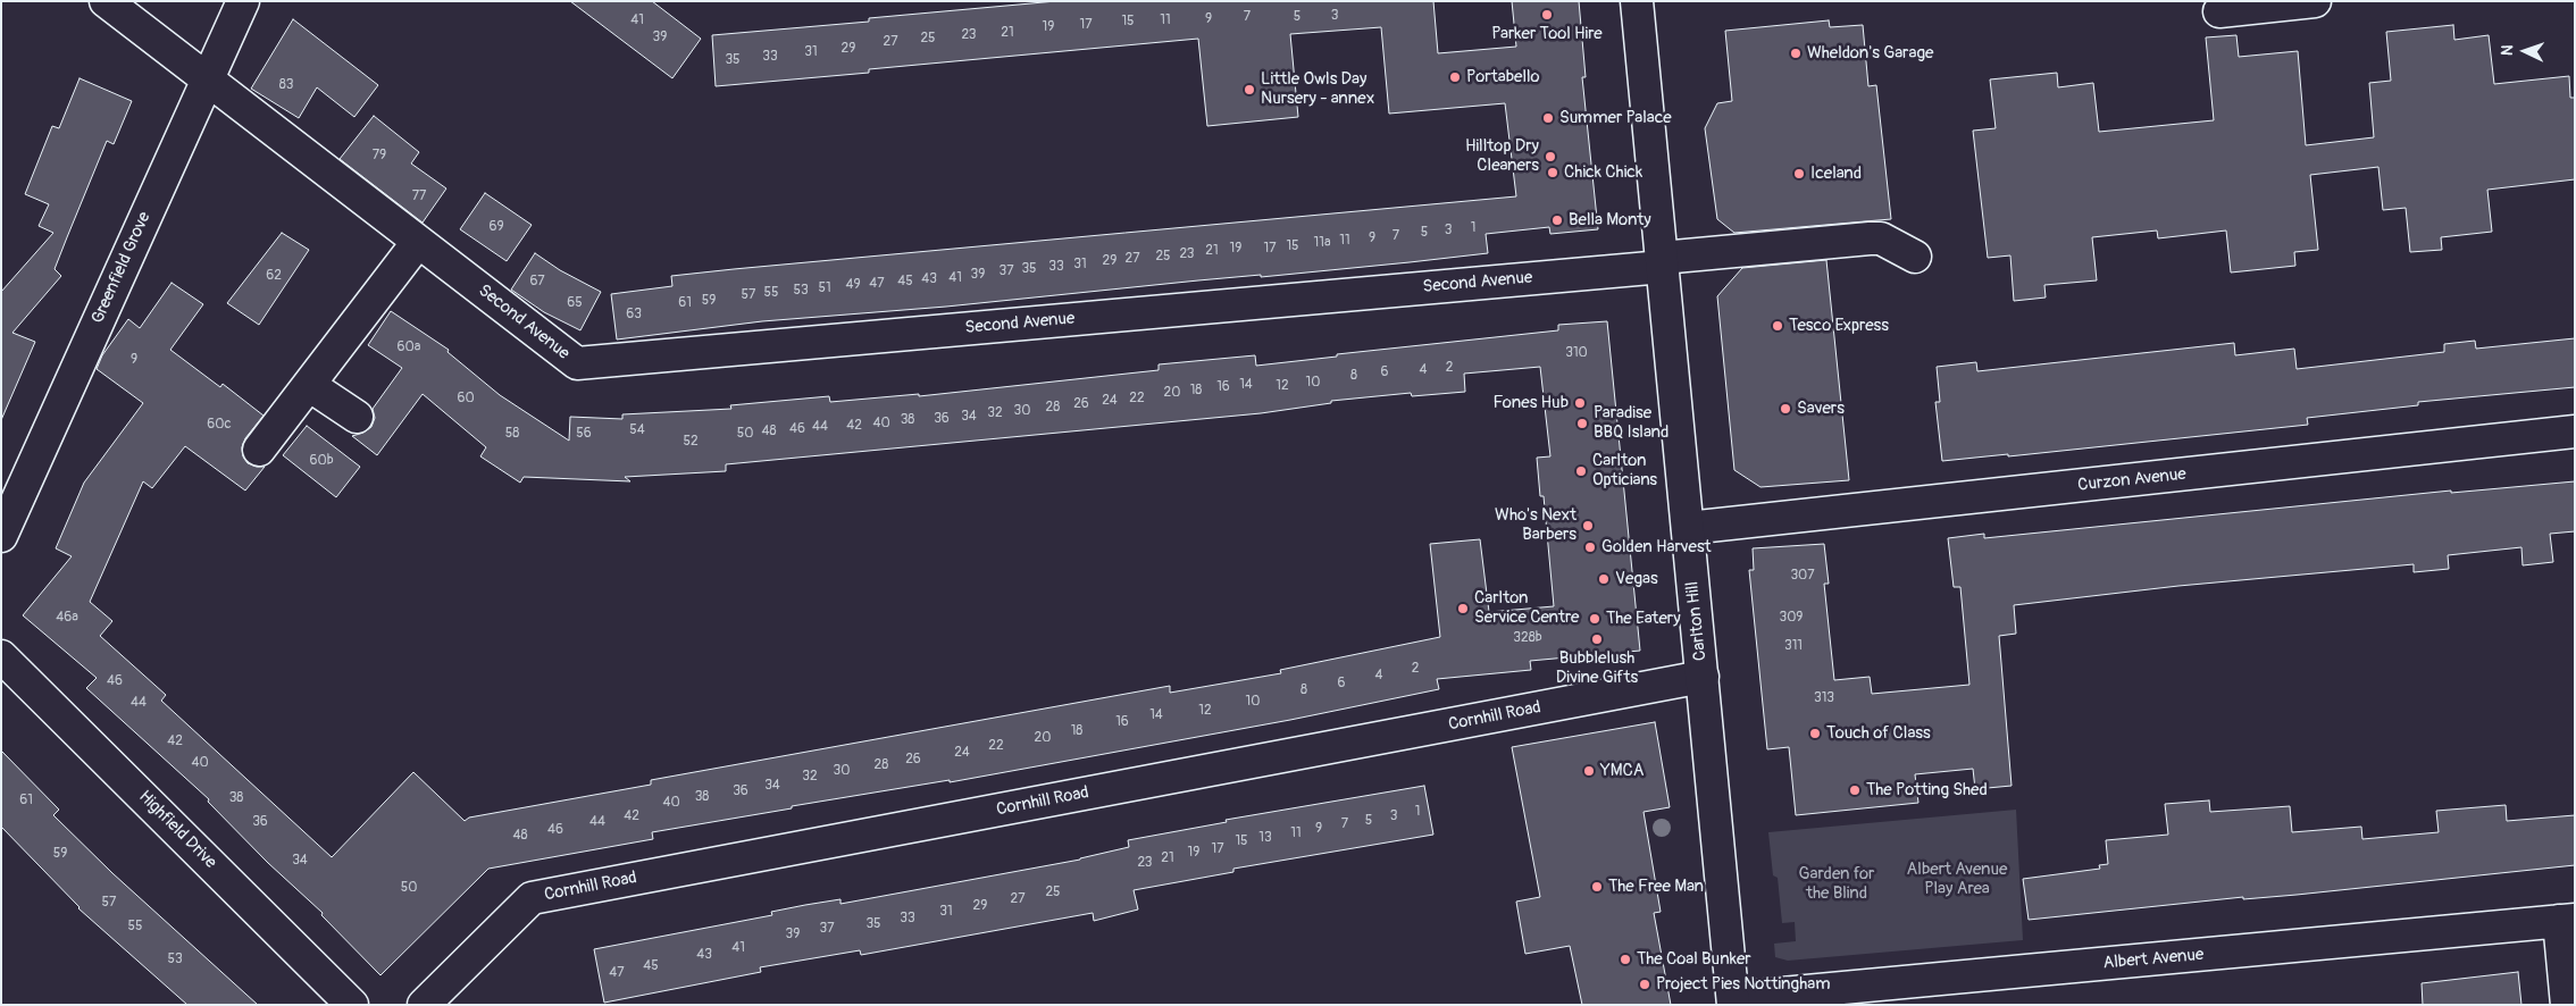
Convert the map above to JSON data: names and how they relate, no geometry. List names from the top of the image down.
{
  "streets": {
    "street": [
      "Greenfield Grove",
      "Second Avenue",
      "Curzon Avenue",
      "Carlton Hill",
      "Cornhill Road",
      "Highfield Drive",
      "Albert Avenue"
    ]
  },
  "crossings": [
    ["Greenfield Grove", "Second Avenue"],
    ["Second Avenue", "Carlton Hill"],
    ["Curzon Avenue", "Carlton Hill"],
    ["Carlton Hill", "Cornhill Road"],
    ["Carlton Hill", "Albert Avenue"]
  ],
  "parks": ["Albert Avenue Play Area", "Garden for the Blind"],
  "places": [
    "Parker Tool Hire",
    "Wheldon's Garage",
    "Portabello",
    "Little Owls Day Nursery - annex",
    "Summer Palace",
    "Hilltop Dry Cleaners",
    "Chick Chick",
    "Iceland",
    "Bella Monty",
    "Tesco Express",
    "Fones Hub",
    "Savers",
    "Paradise BBQ Island",
    "Carlton Opticians",
    "Who's Next Barbers",
    "Golden Harvest",
    "Vegas",
    "Carlton Service Centre",
    "The Eatery",
    "Bubblelush Divine Gifts",
    "Touch of Class",
    "YMCA",
    "The Potting Shed",
    "The Free Man",
    "The Coal Bunker",
    "Project Pies Nottingham"
  ],
  "house_numbers": [
    "3",
    "7",
    "5",
    "9",
    "41",
    "11",
    "15",
    "17",
    "19",
    "21",
    "23",
    "39",
    "25",
    "27",
    "29",
    "31",
    "33",
    "35",
    "83",
    "79",
    "77",
    "69",
    "1",
    "3",
    "5",
    "7",
    "9",
    "11",
    "11a",
    "15",
    "19",
    "17",
    "21",
    "23",
    "25",
    "27",
    "29",
    "31",
    "33",
    "35",
    "37",
    "39",
    "62",
    "41",
    "43",
    "67",
    "45",
    "47",
    "49",
    "51",
    "53",
    "55",
    "57",
    "59",
    "65",
    "61",
    "63",
    "60a",
    "310",
    "9",
    "2",
    "4",
    "6",
    "8",
    "10",
    "14",
    "12",
    "16",
    "18",
    "20",
    "60",
    "22",
    "24",
    "26",
    "28",
    "30",
    "32",
    "34",
    "36",
    "38",
    "40",
    "60c",
    "42",
    "44",
    "46",
    "54",
    "48",
    "58",
    "56",
    "50",
    "52",
    "60b",
    "307",
    "46a",
    "309",
    "328b",
    "311",
    "2",
    "4",
    "46",
    "6",
    "8",
    "313",
    "10",
    "44",
    "12",
    "14",
    "16",
    "18",
    "20",
    "42",
    "22",
    "24",
    "26",
    "40",
    "28",
    "30",
    "32",
    "34",
    "36",
    "38",
    "38",
    "61",
    "40",
    "1",
    "42",
    "3",
    "5",
    "36",
    "44",
    "7",
    "9",
    "46",
    "11",
    "48",
    "13",
    "15",
    "17",
    "19",
    "59",
    "21",
    "34",
    "23",
    "50",
    "25",
    "27",
    "57",
    "29",
    "31",
    "33",
    "35",
    "55",
    "37",
    "39",
    "41",
    "43",
    "53",
    "45",
    "47"
  ],
  "north": "left"
}
